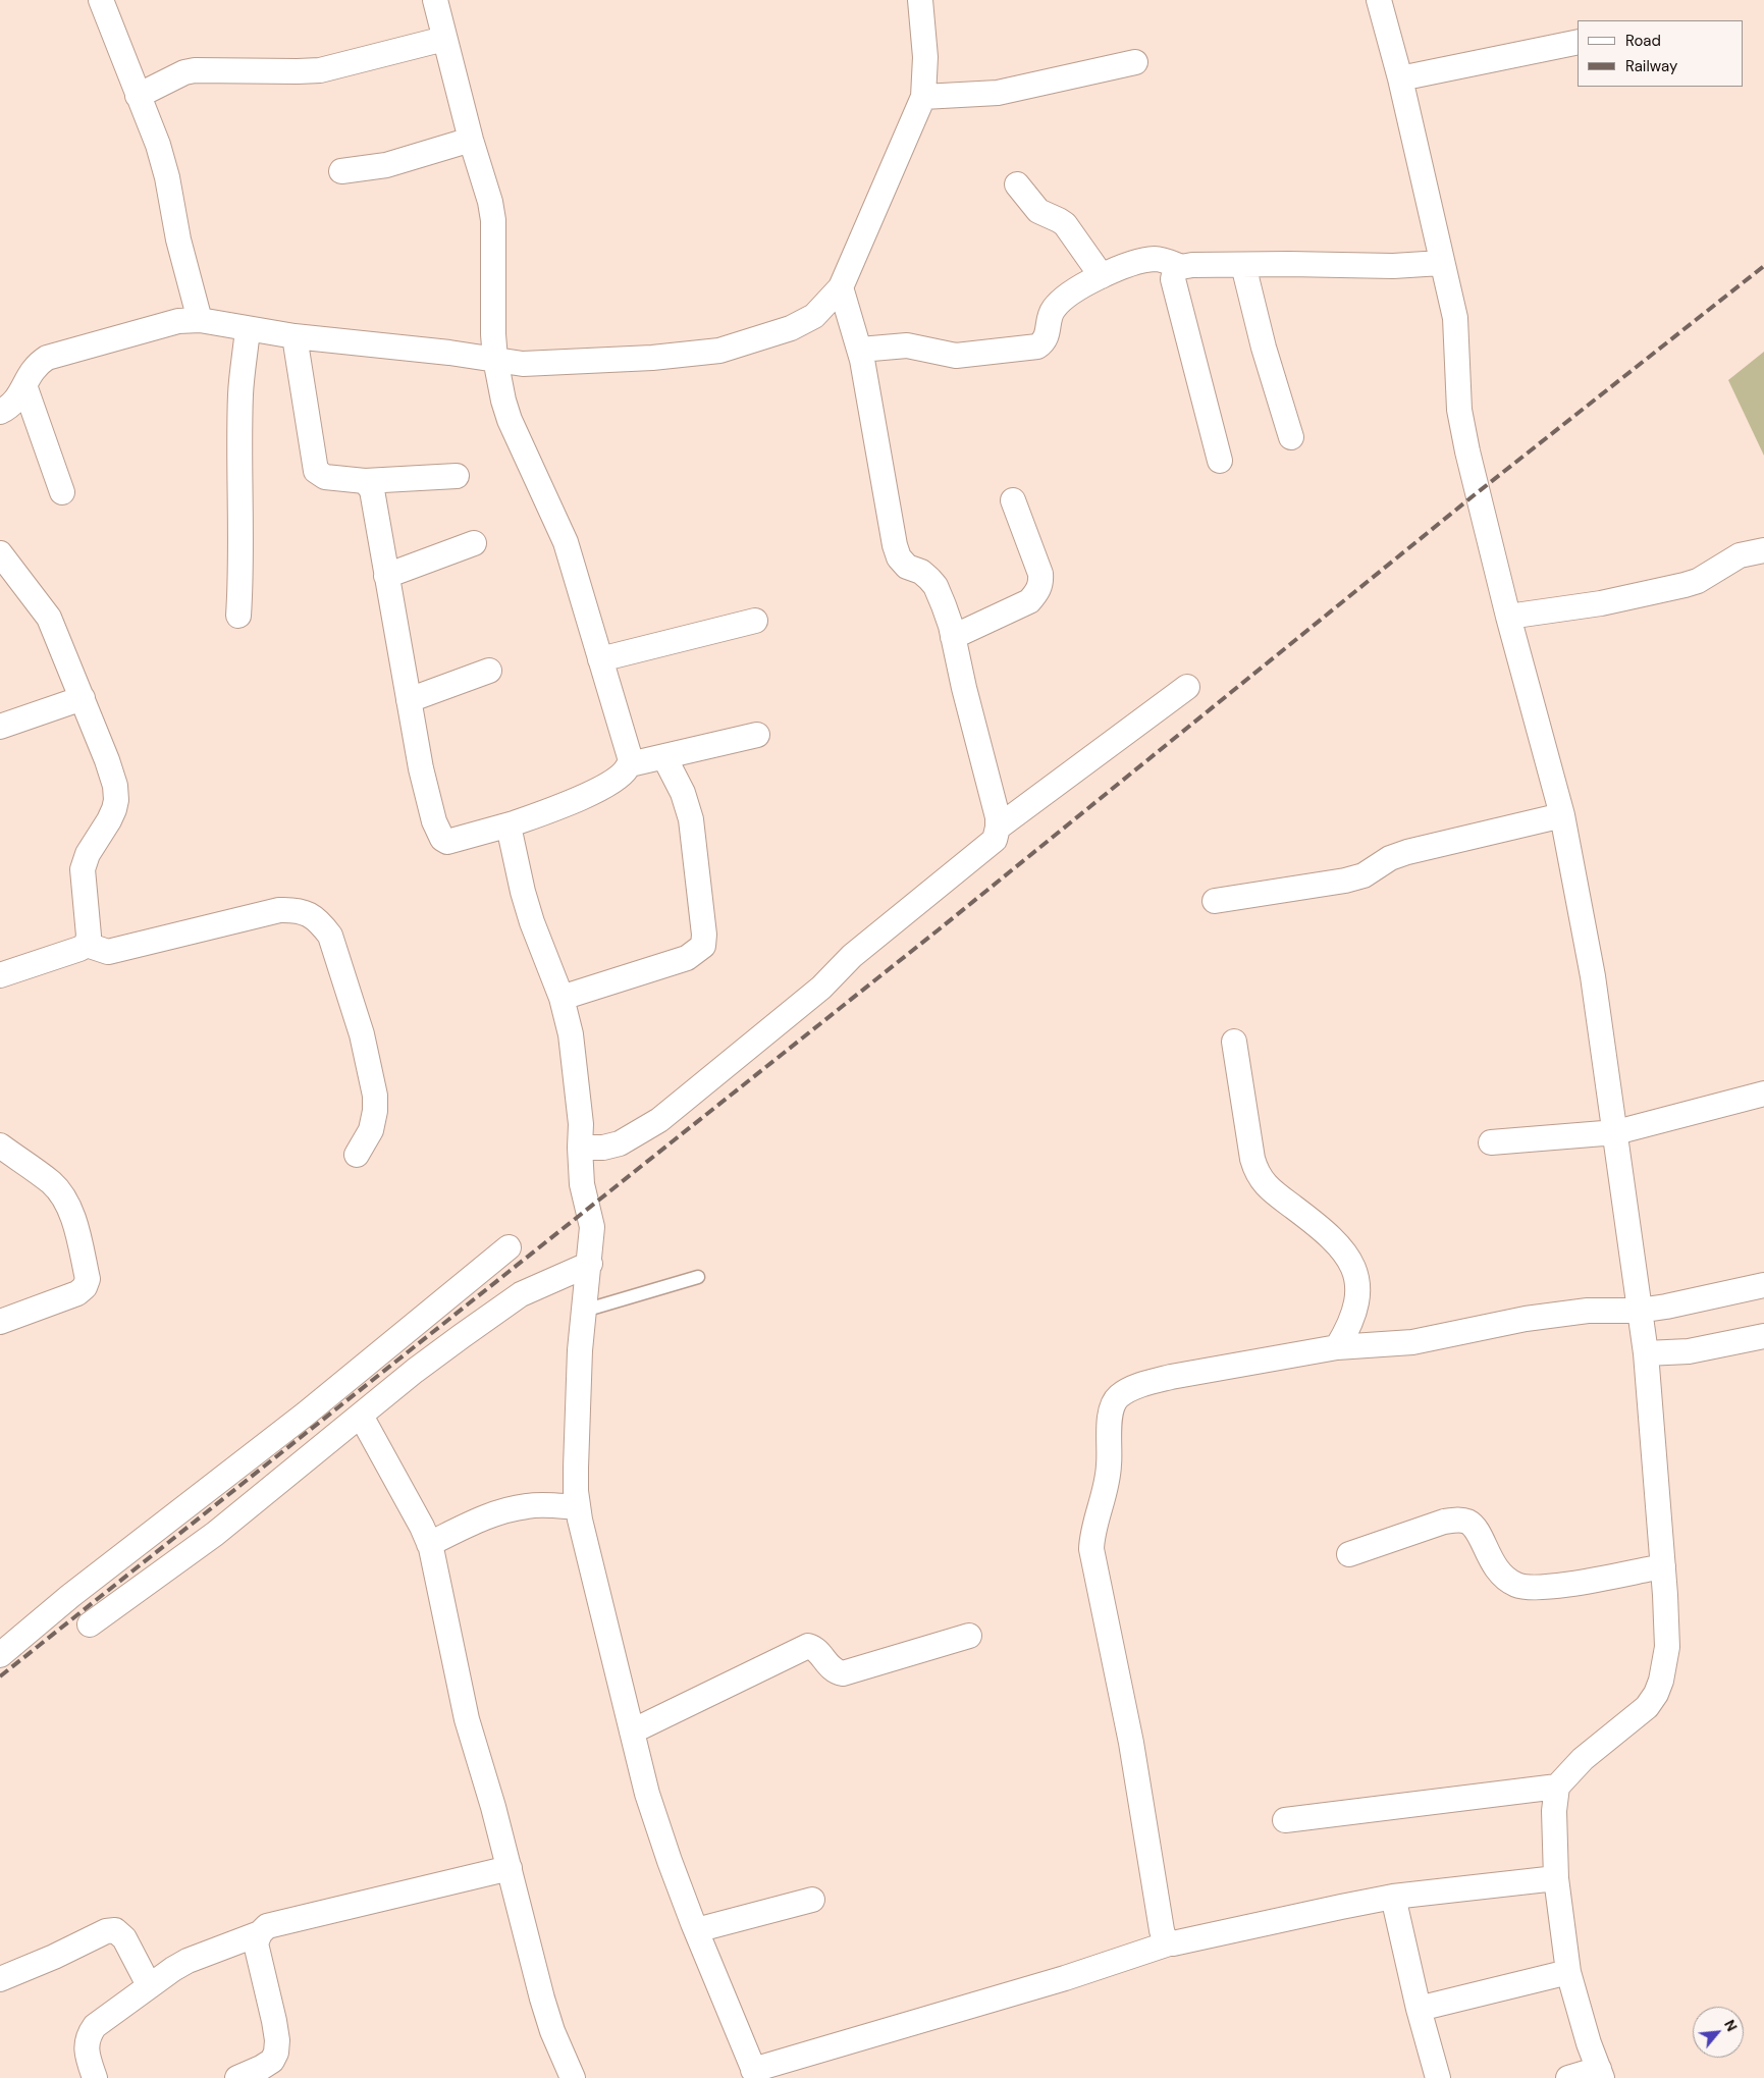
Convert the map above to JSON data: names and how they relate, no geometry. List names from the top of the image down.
{
  "legend": ["Road", "Railway"],
  "north": "top right"
}
